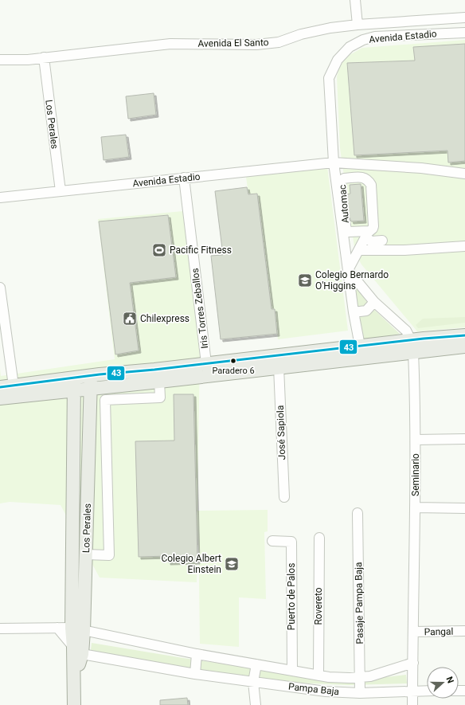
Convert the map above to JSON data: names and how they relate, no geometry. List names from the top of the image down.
{
  "streets": {
    "main road": ["Los Perales"],
    "street": [
      "Avenida Estadio",
      "Avenida El Santo",
      "Automac",
      "Iris Torres Zeballos",
      "José Sapiola",
      "Seminario",
      "Puerto de Palos",
      "Pasaje Pampa Baja",
      "Rovereto",
      "Pangal",
      "Pampa Baja"
    ]
  },
  "crossings": [
    ["Avenida Estadio", "Los Perales"],
    ["Avenida Estadio", "Iris Torres Zeballos"],
    ["Avenida El Santo", "Los Perales"],
    ["Los Perales", "Pampa Baja"],
    ["Seminario", "Pangal"],
    ["Seminario", "Pampa Baja"],
    ["Puerto de Palos", "Pampa Baja"],
    ["Pasaje Pampa Baja", "Pampa Baja"],
    ["Rovereto", "Pampa Baja"]
  ],
  "places": {
    "sports": ["Pacific Fitness"],
    "school or university": ["Colegio Bernardo O'Higgins", "Colegio Albert Einstein"],
    "public building": ["Chilexpress"],
    "other": ["Paradero 6"]
  },
  "lines": ["transit line 43"],
  "north": "right"
}
